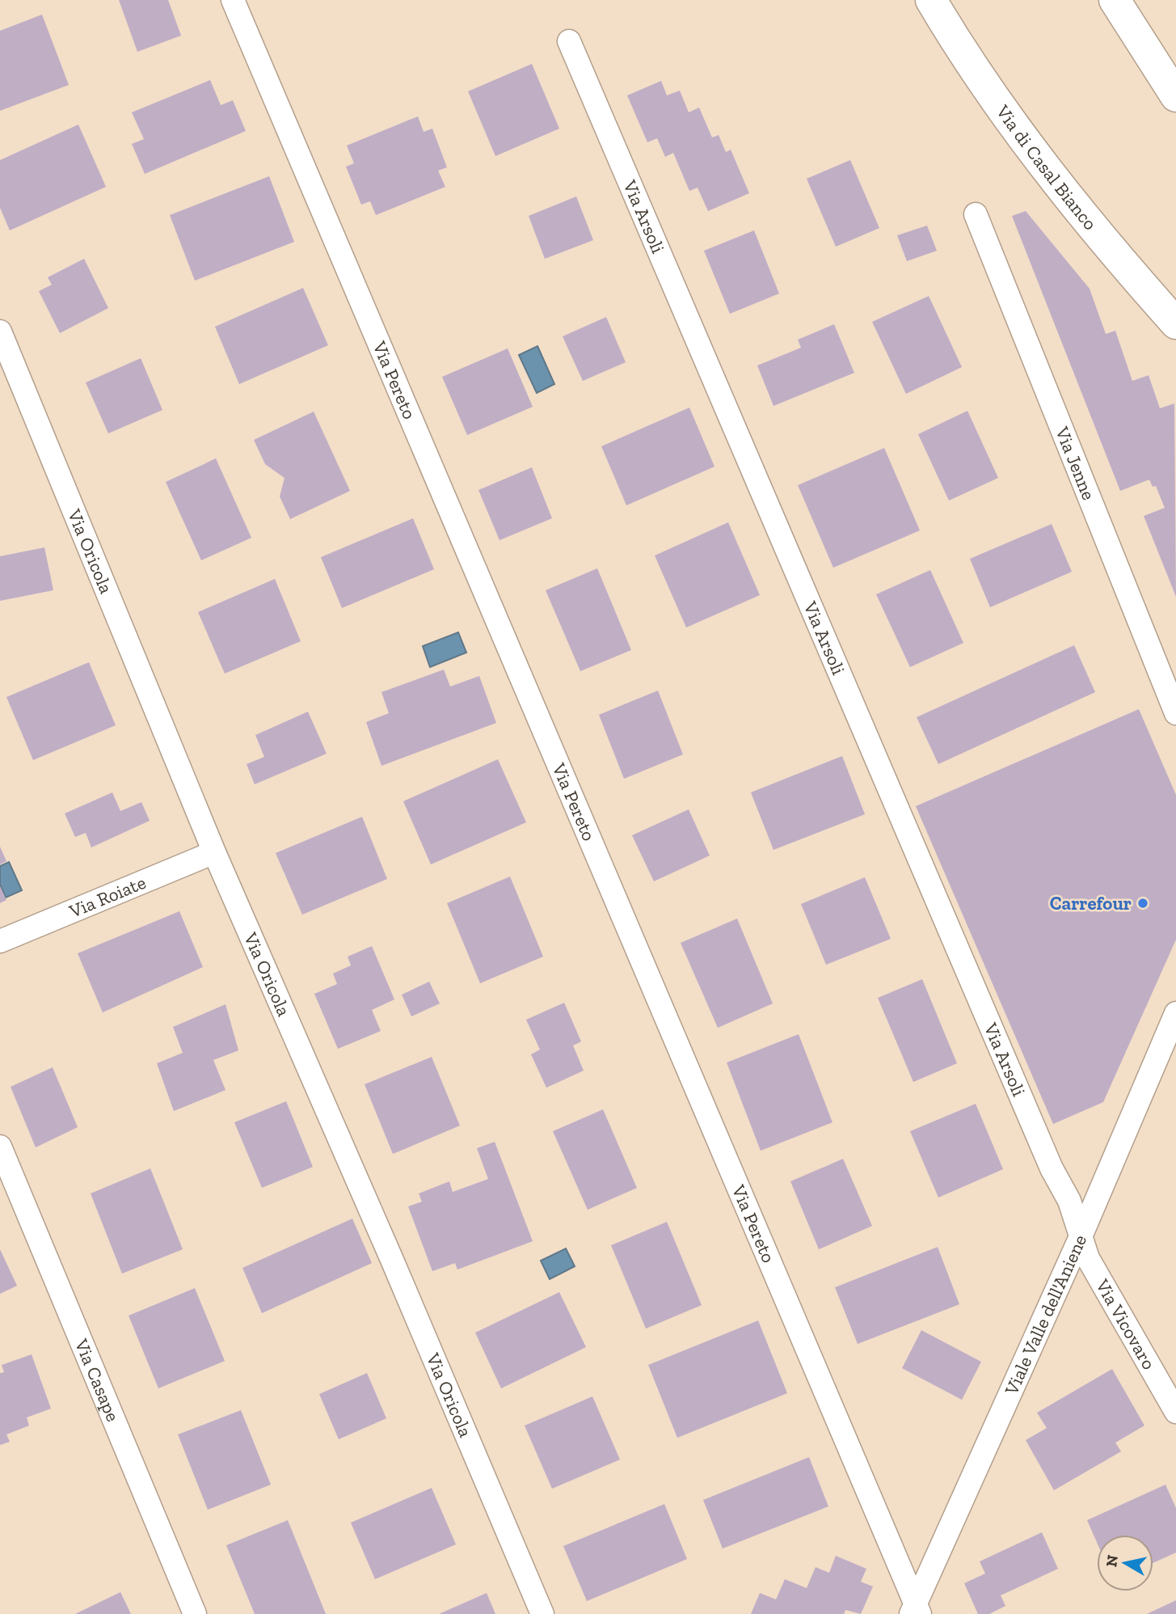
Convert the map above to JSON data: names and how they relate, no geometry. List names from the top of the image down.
{
  "streets": {
    "main road": ["Via di Casal Bianco"],
    "street": [
      "Via Arsoli",
      "Via Pereto",
      "Via Jenne",
      "Via Oricola",
      "Via Roiate",
      "Viale Valle dell'Aniene",
      "Via Vicovaro",
      "Via Casape"
    ]
  },
  "crossings": [
    ["Via Arsoli", "Viale Valle dell'Aniene"],
    ["Via Arsoli", "Via Vicovaro"],
    ["Via Pereto", "Viale Valle dell'Aniene"],
    ["Via Oricola", "Via Roiate"],
    ["Viale Valle dell'Aniene", "Via Vicovaro"]
  ],
  "places": ["Carrefour"],
  "north": "left"
}
